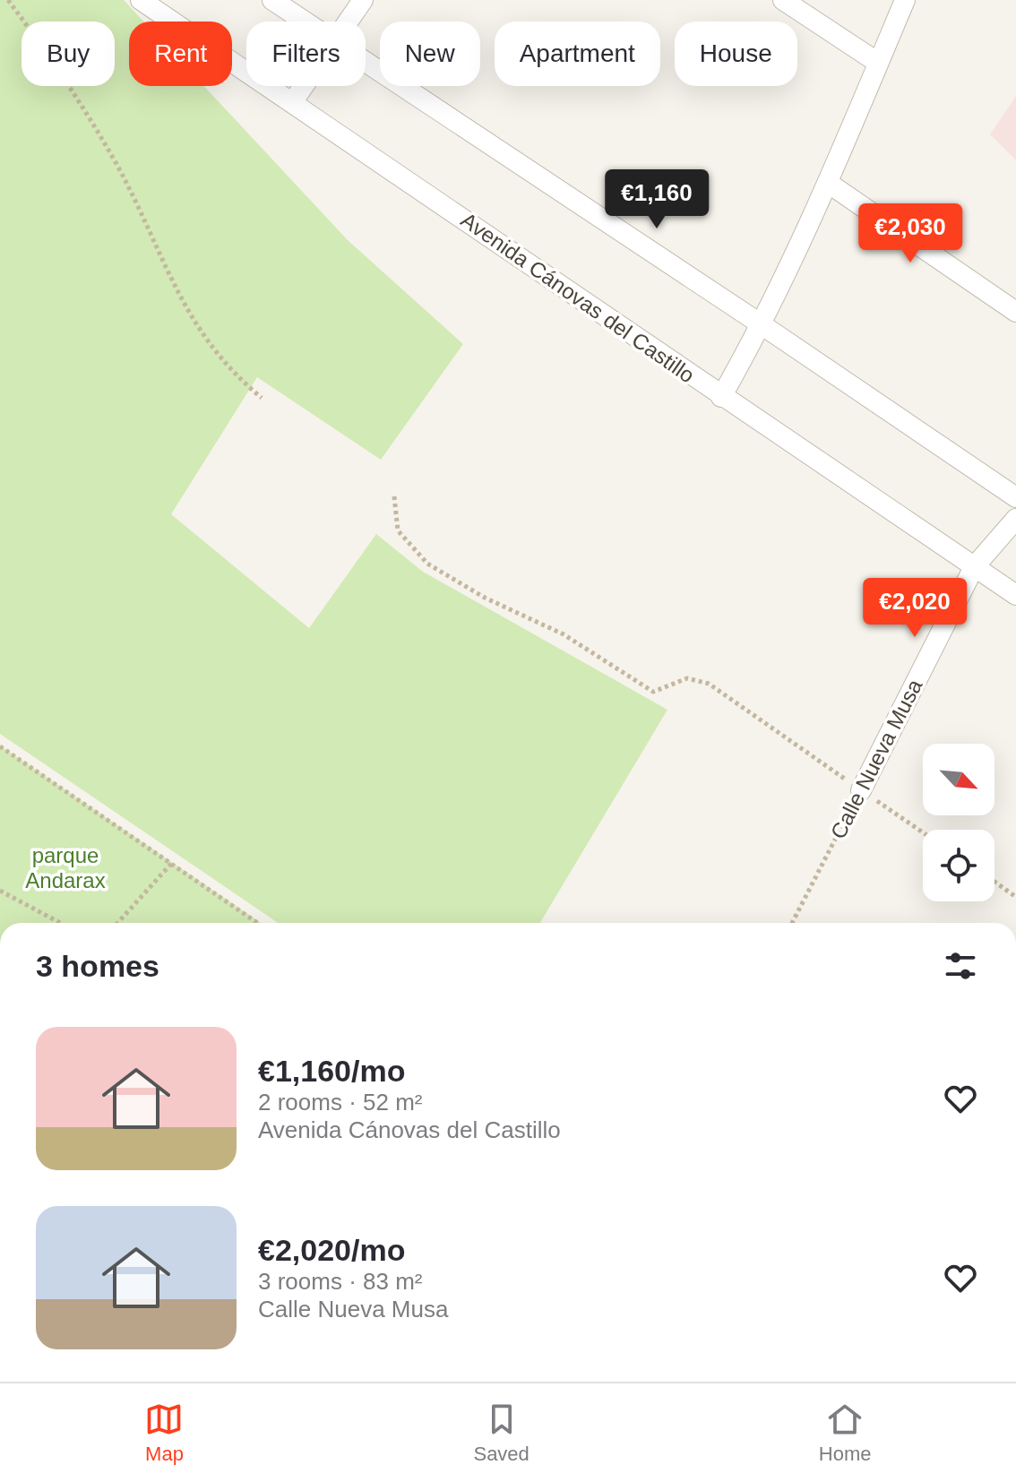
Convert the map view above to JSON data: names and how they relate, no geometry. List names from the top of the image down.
{
  "streets": {
    "street": ["Avenida Cánovas del Castillo", "Calle Nueva Musa"]
  },
  "crossings": [
    ["Avenida Cánovas del Castillo", "Calle Nueva Musa"]
  ],
  "parks": ["parque Andarax"],
  "north": "bottom right",
  "page": {
    "chip": [
      "Buy",
      "Rent",
      "Filters",
      "New",
      "Apartment",
      "House"
    ],
    "price": ["€1,160", "€2,030", "€2,020"],
    "heading": "3 homes",
    "list": [
      {
        "name": "€1,160/mo",
        "note": "2 rooms · 52 m² · Avenida Cánovas del Castillo"
      },
      {
        "name": "€2,020/mo",
        "note": "3 rooms · 83 m² · Calle Nueva Musa"
      }
    ],
    "tabs": ["Map", "Saved", "Home"]
  }
}
